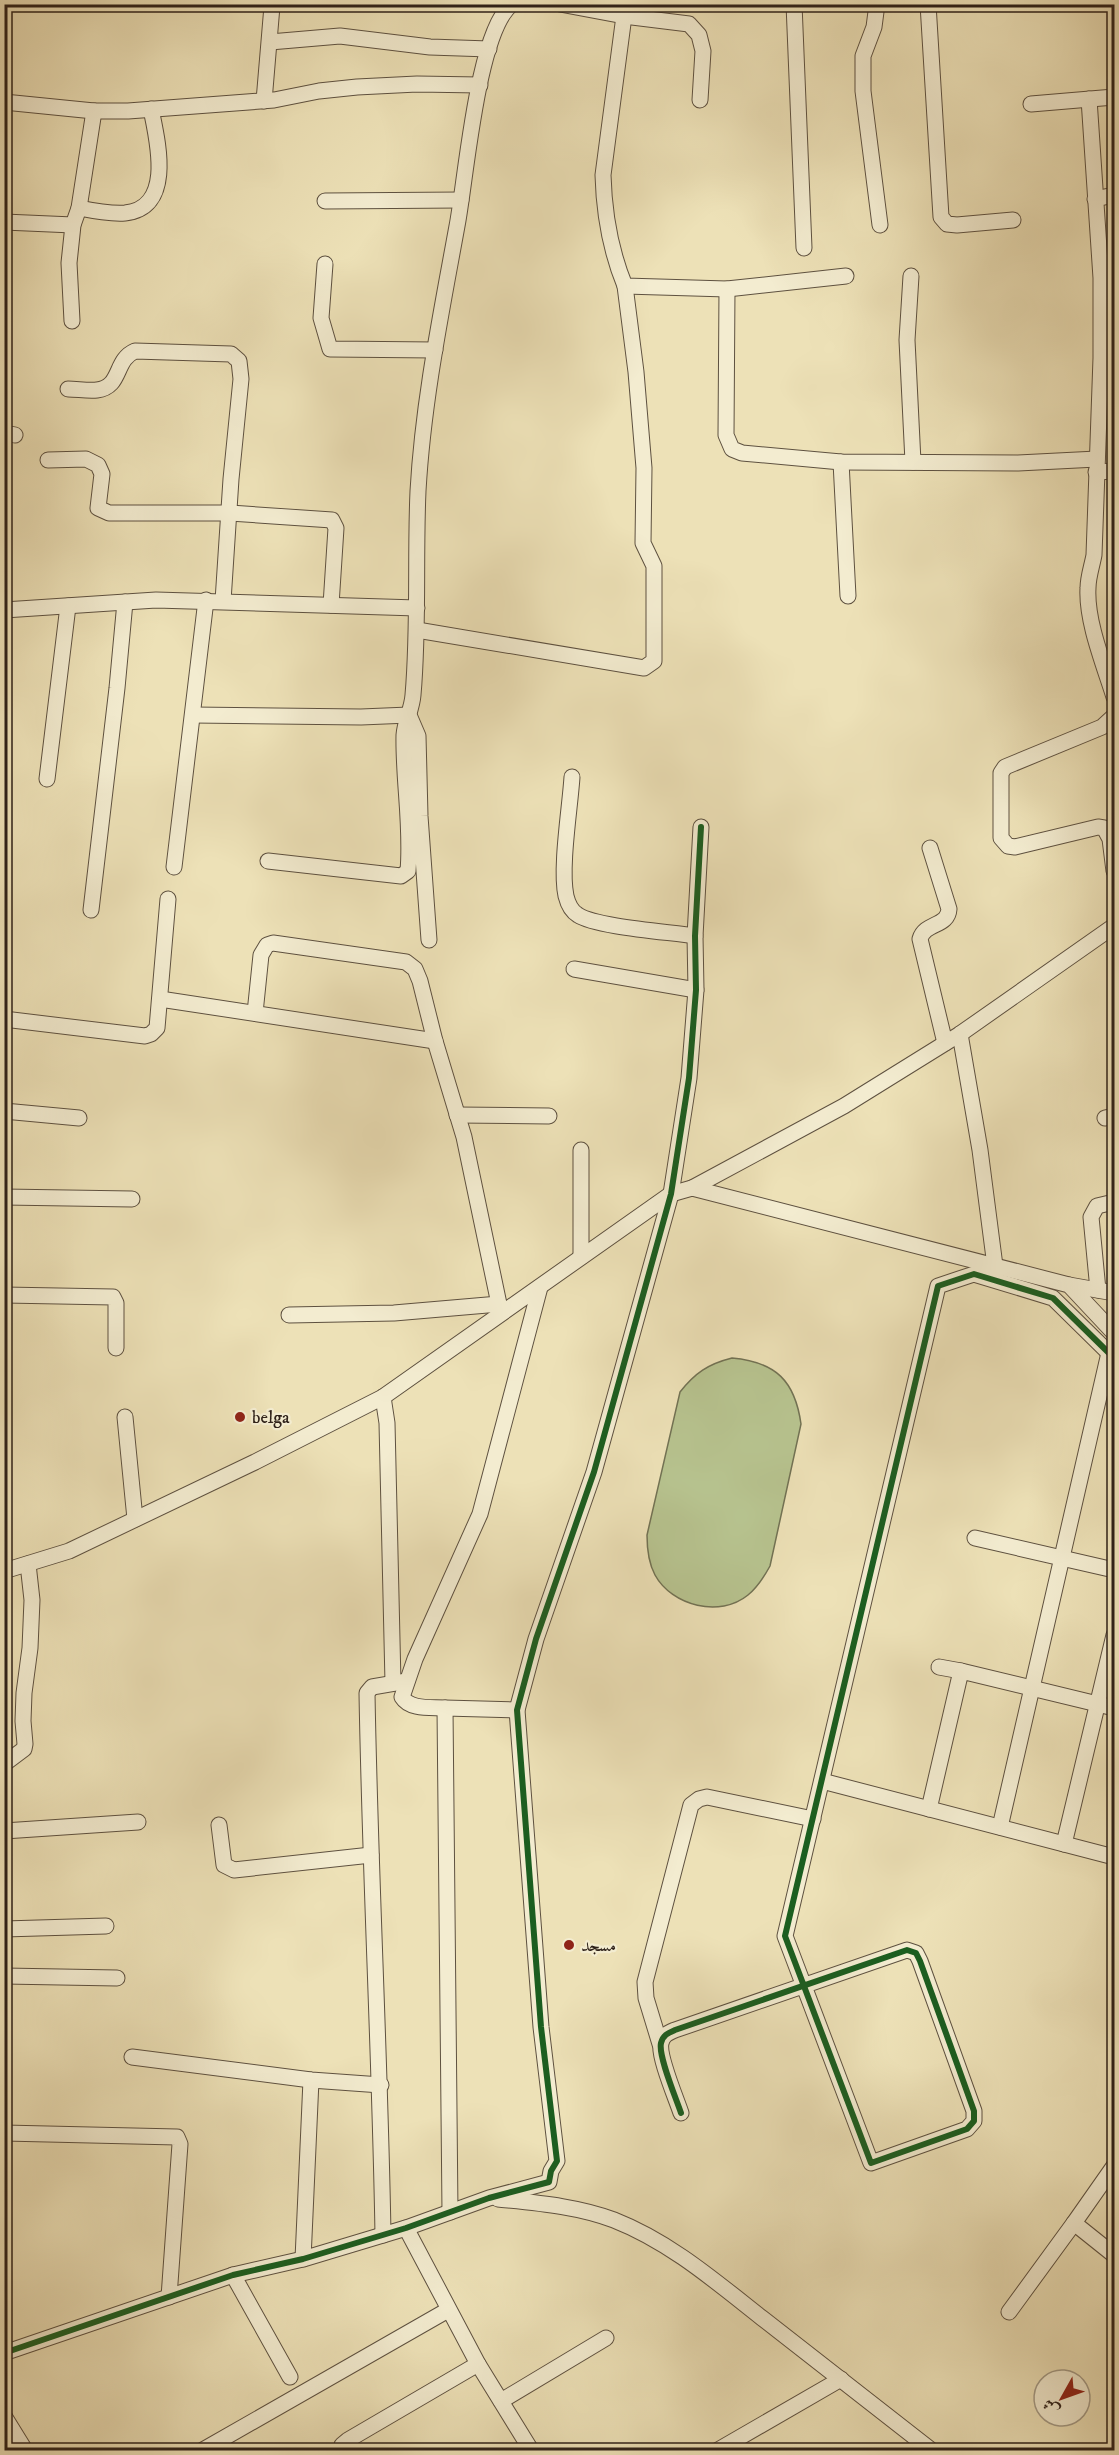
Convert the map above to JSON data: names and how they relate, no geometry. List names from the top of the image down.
{
  "places": ["belga", "مسجد"],
  "north": "bottom left"
}
